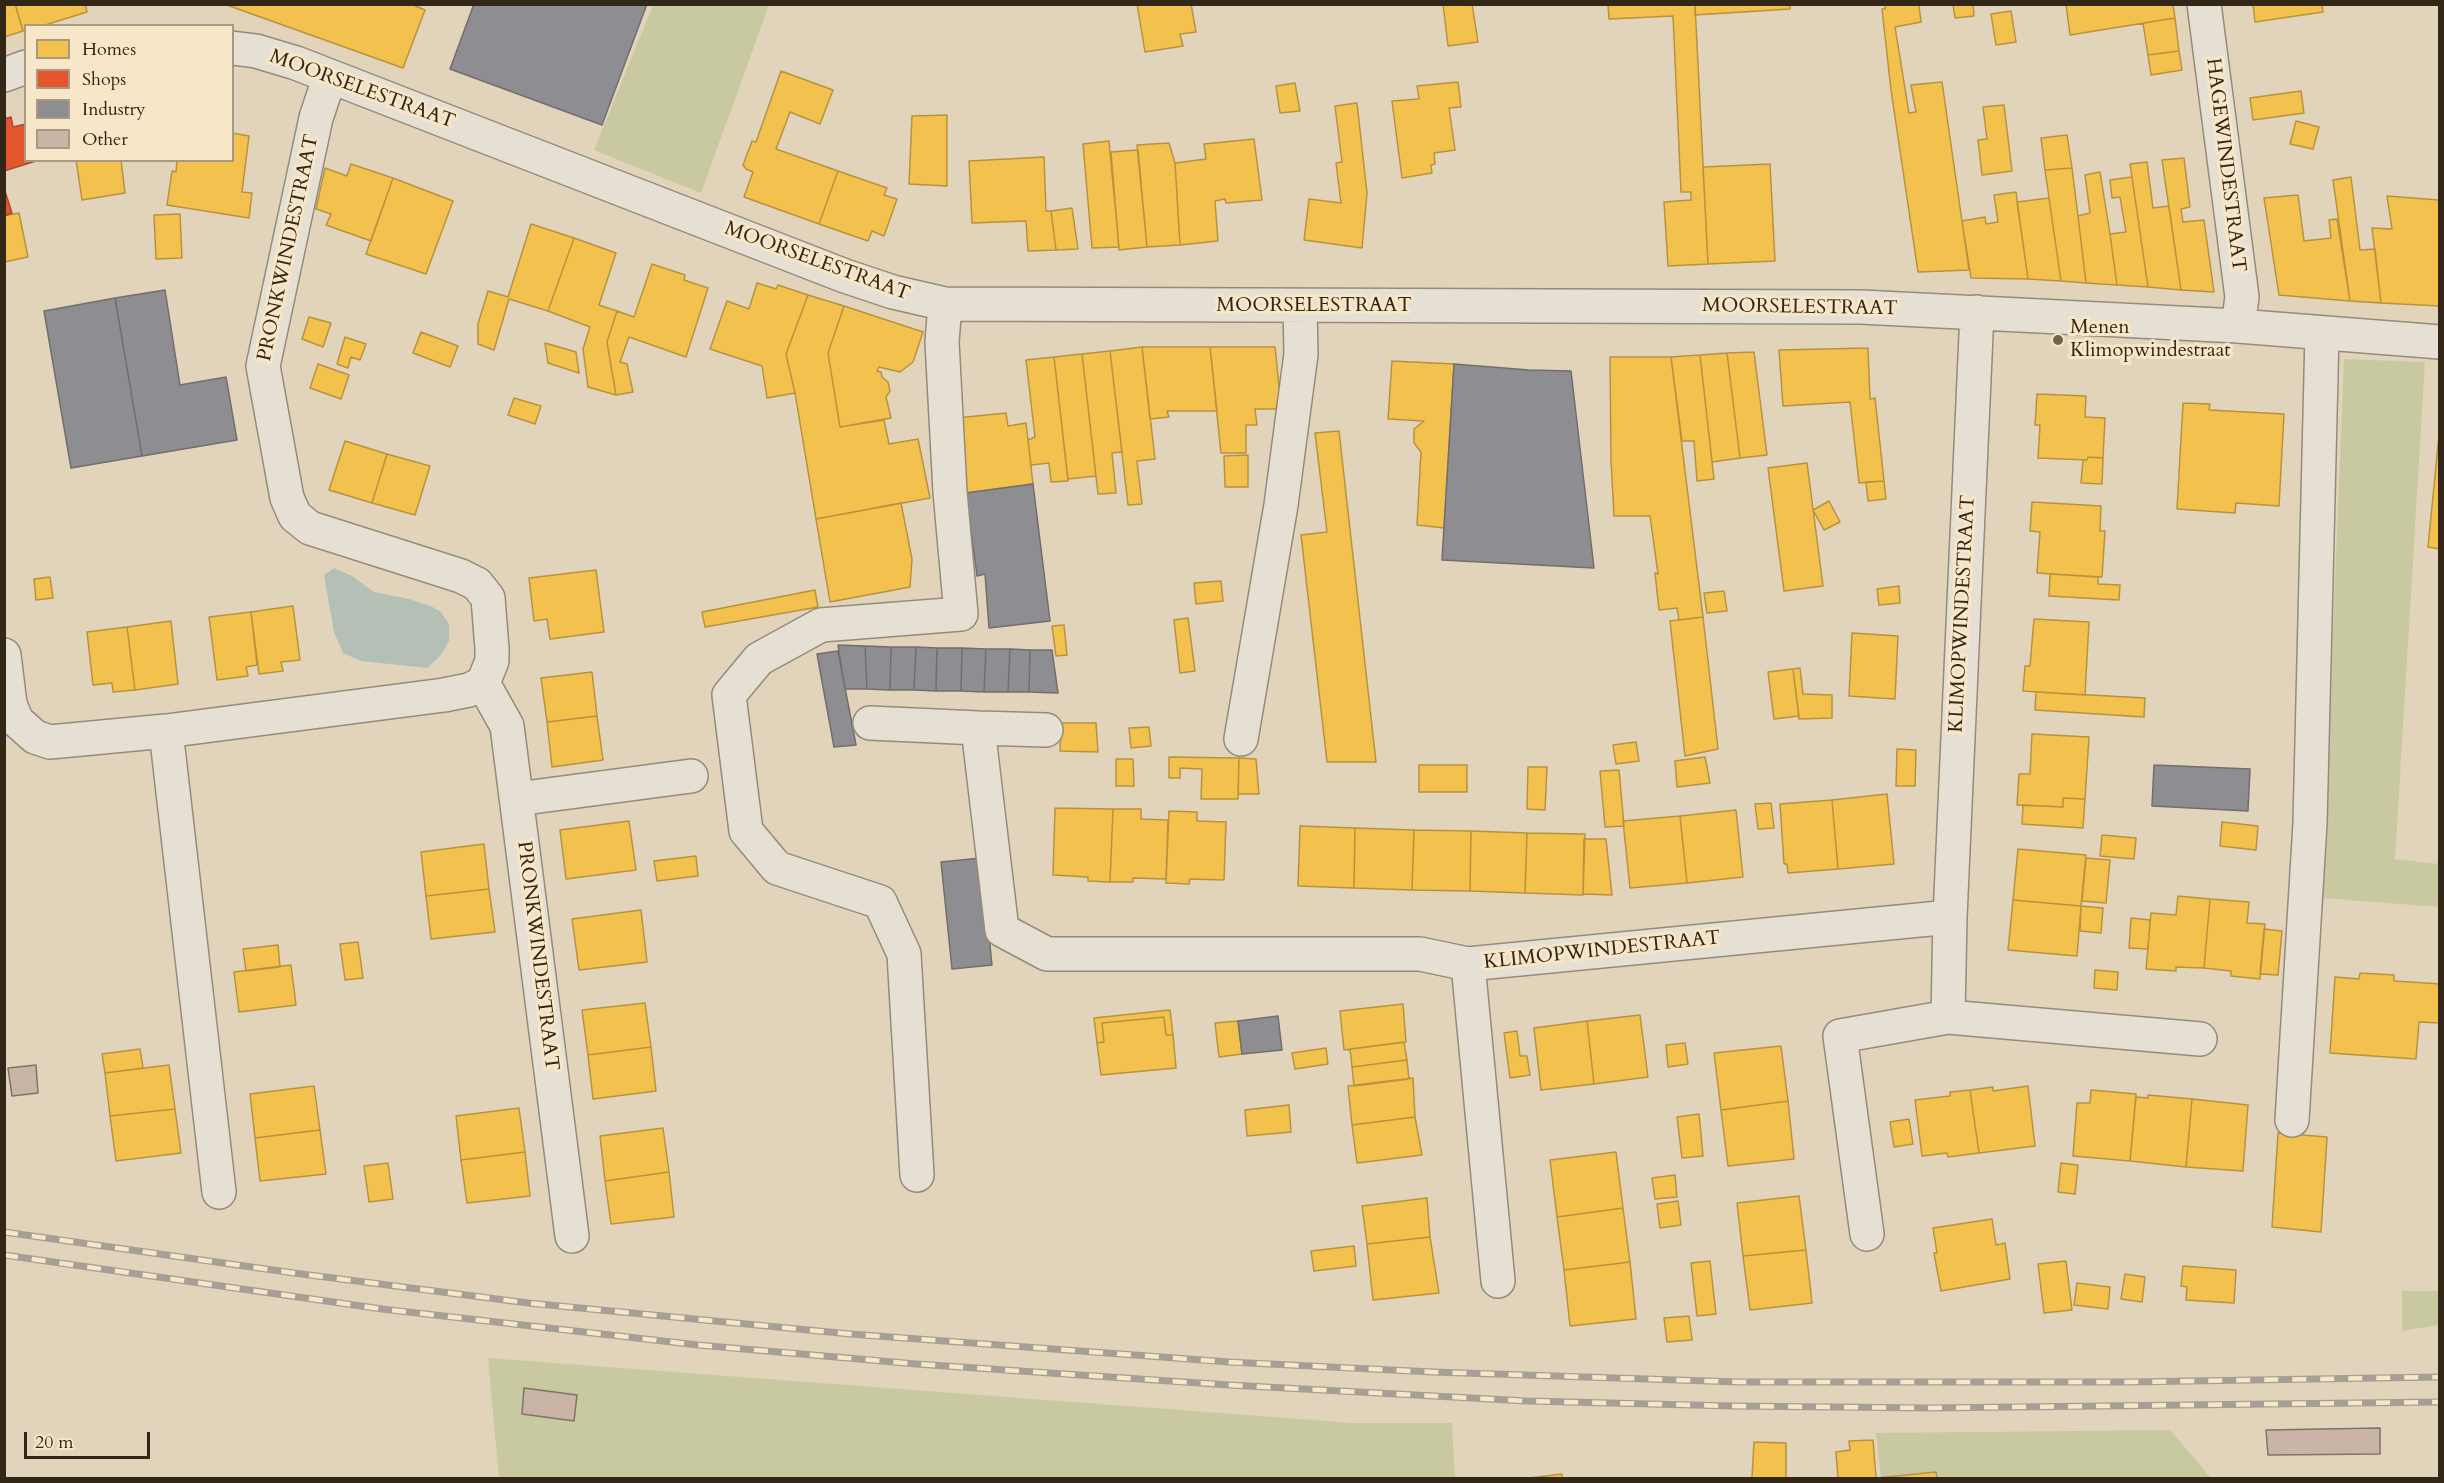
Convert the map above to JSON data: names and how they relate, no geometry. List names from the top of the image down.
{
  "streets": {
    "street": [
      "MOORSELESTRAAT",
      "HAGEWINDESTRAAT",
      "PRONKWINDESTRAAT",
      "KLIMOPWINDESTRAAT"
    ]
  },
  "crossings": [
    ["MOORSELESTRAAT", "HAGEWINDESTRAAT"],
    ["MOORSELESTRAAT", "PRONKWINDESTRAAT"],
    ["MOORSELESTRAAT", "KLIMOPWINDESTRAAT"]
  ],
  "places": ["Menen Klimopwindestraat"],
  "legend": [
    "Homes",
    "Shops",
    "Industry",
    "Other"
  ],
  "scale_bar": "20 m"
}
